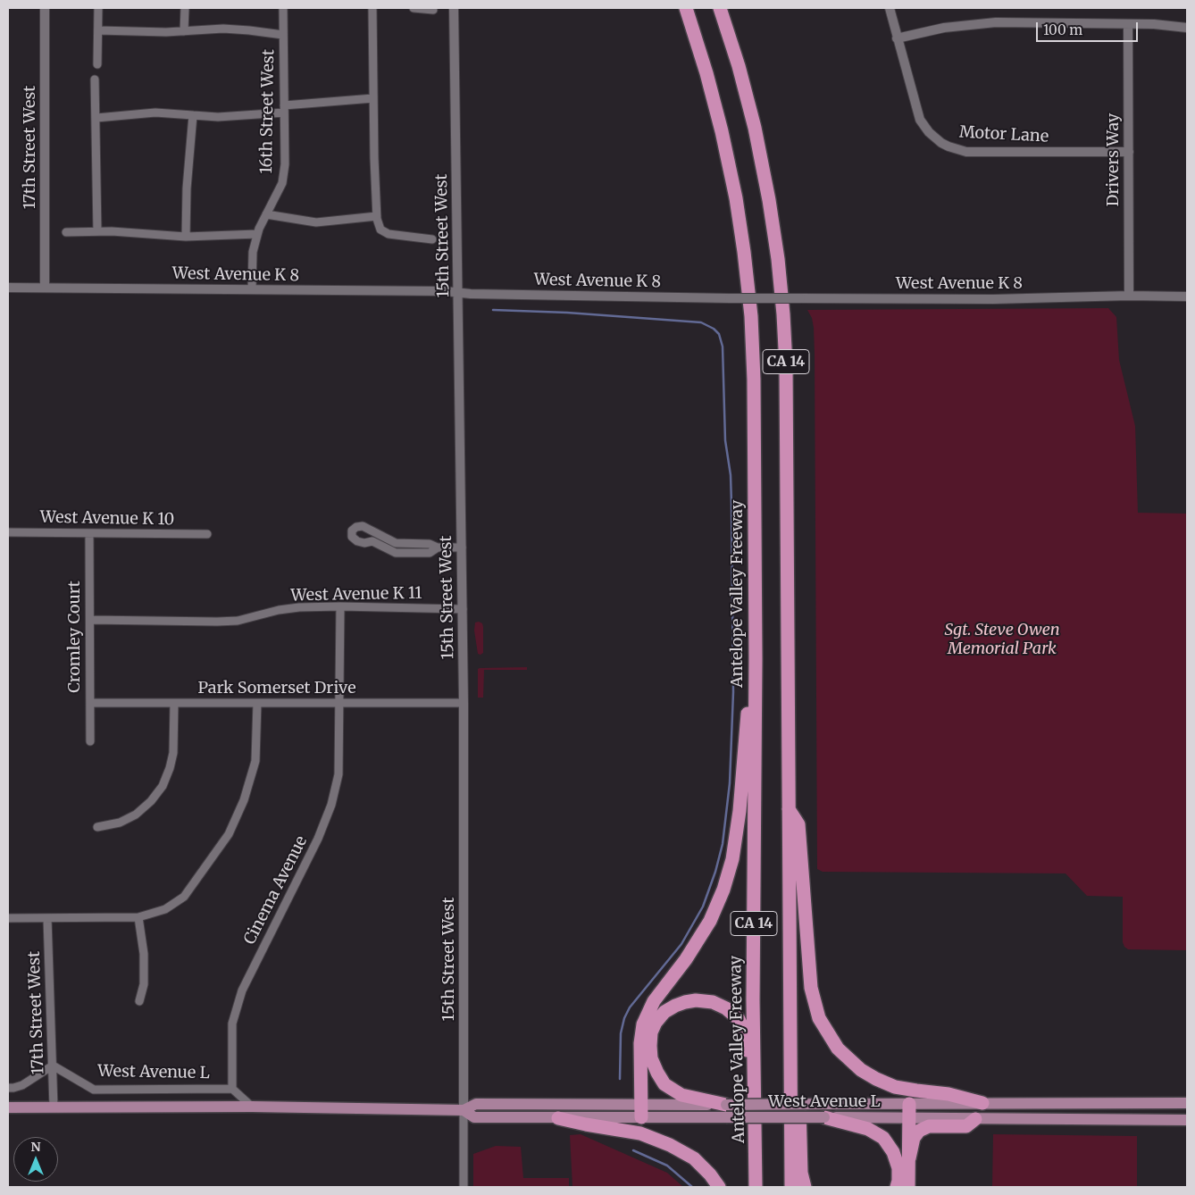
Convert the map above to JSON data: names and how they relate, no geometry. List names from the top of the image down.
{
  "streets": {
    "highway": ["CA 14", "Antelope Valley Freeway"],
    "main road": ["West Avenue L"],
    "street": [
      "16th Street West",
      "Motor Lane",
      "17th Street West",
      "Drivers Way",
      "15th Street West",
      "West Avenue K 8",
      "West Avenue K 10",
      "West Avenue K 11",
      "Cromley Court",
      "Park Somerset Drive",
      "Cinema Avenue"
    ]
  },
  "crossings": [
    ["16th Street West", "West Avenue K 8"],
    ["Motor Lane", "Drivers Way"],
    ["17th Street West", "West Avenue K 8"],
    ["17th Street West", "West Avenue L"],
    ["Drivers Way", "West Avenue K 8"],
    ["15th Street West", "West Avenue K 8"],
    ["15th Street West", "West Avenue K 11"],
    ["15th Street West", "Park Somerset Drive"],
    ["15th Street West", "West Avenue L"],
    ["West Avenue K 10", "Cromley Court"],
    ["West Avenue K 11", "Cromley Court"],
    ["West Avenue K 11", "Cinema Avenue"],
    ["Cromley Court", "Park Somerset Drive"],
    ["Park Somerset Drive", "Cinema Avenue"],
    ["Cinema Avenue", "West Avenue L"]
  ],
  "parks": ["Sgt. Steve Owen Memorial Park"],
  "scale_bar": "100 m",
  "north": "top"
}
